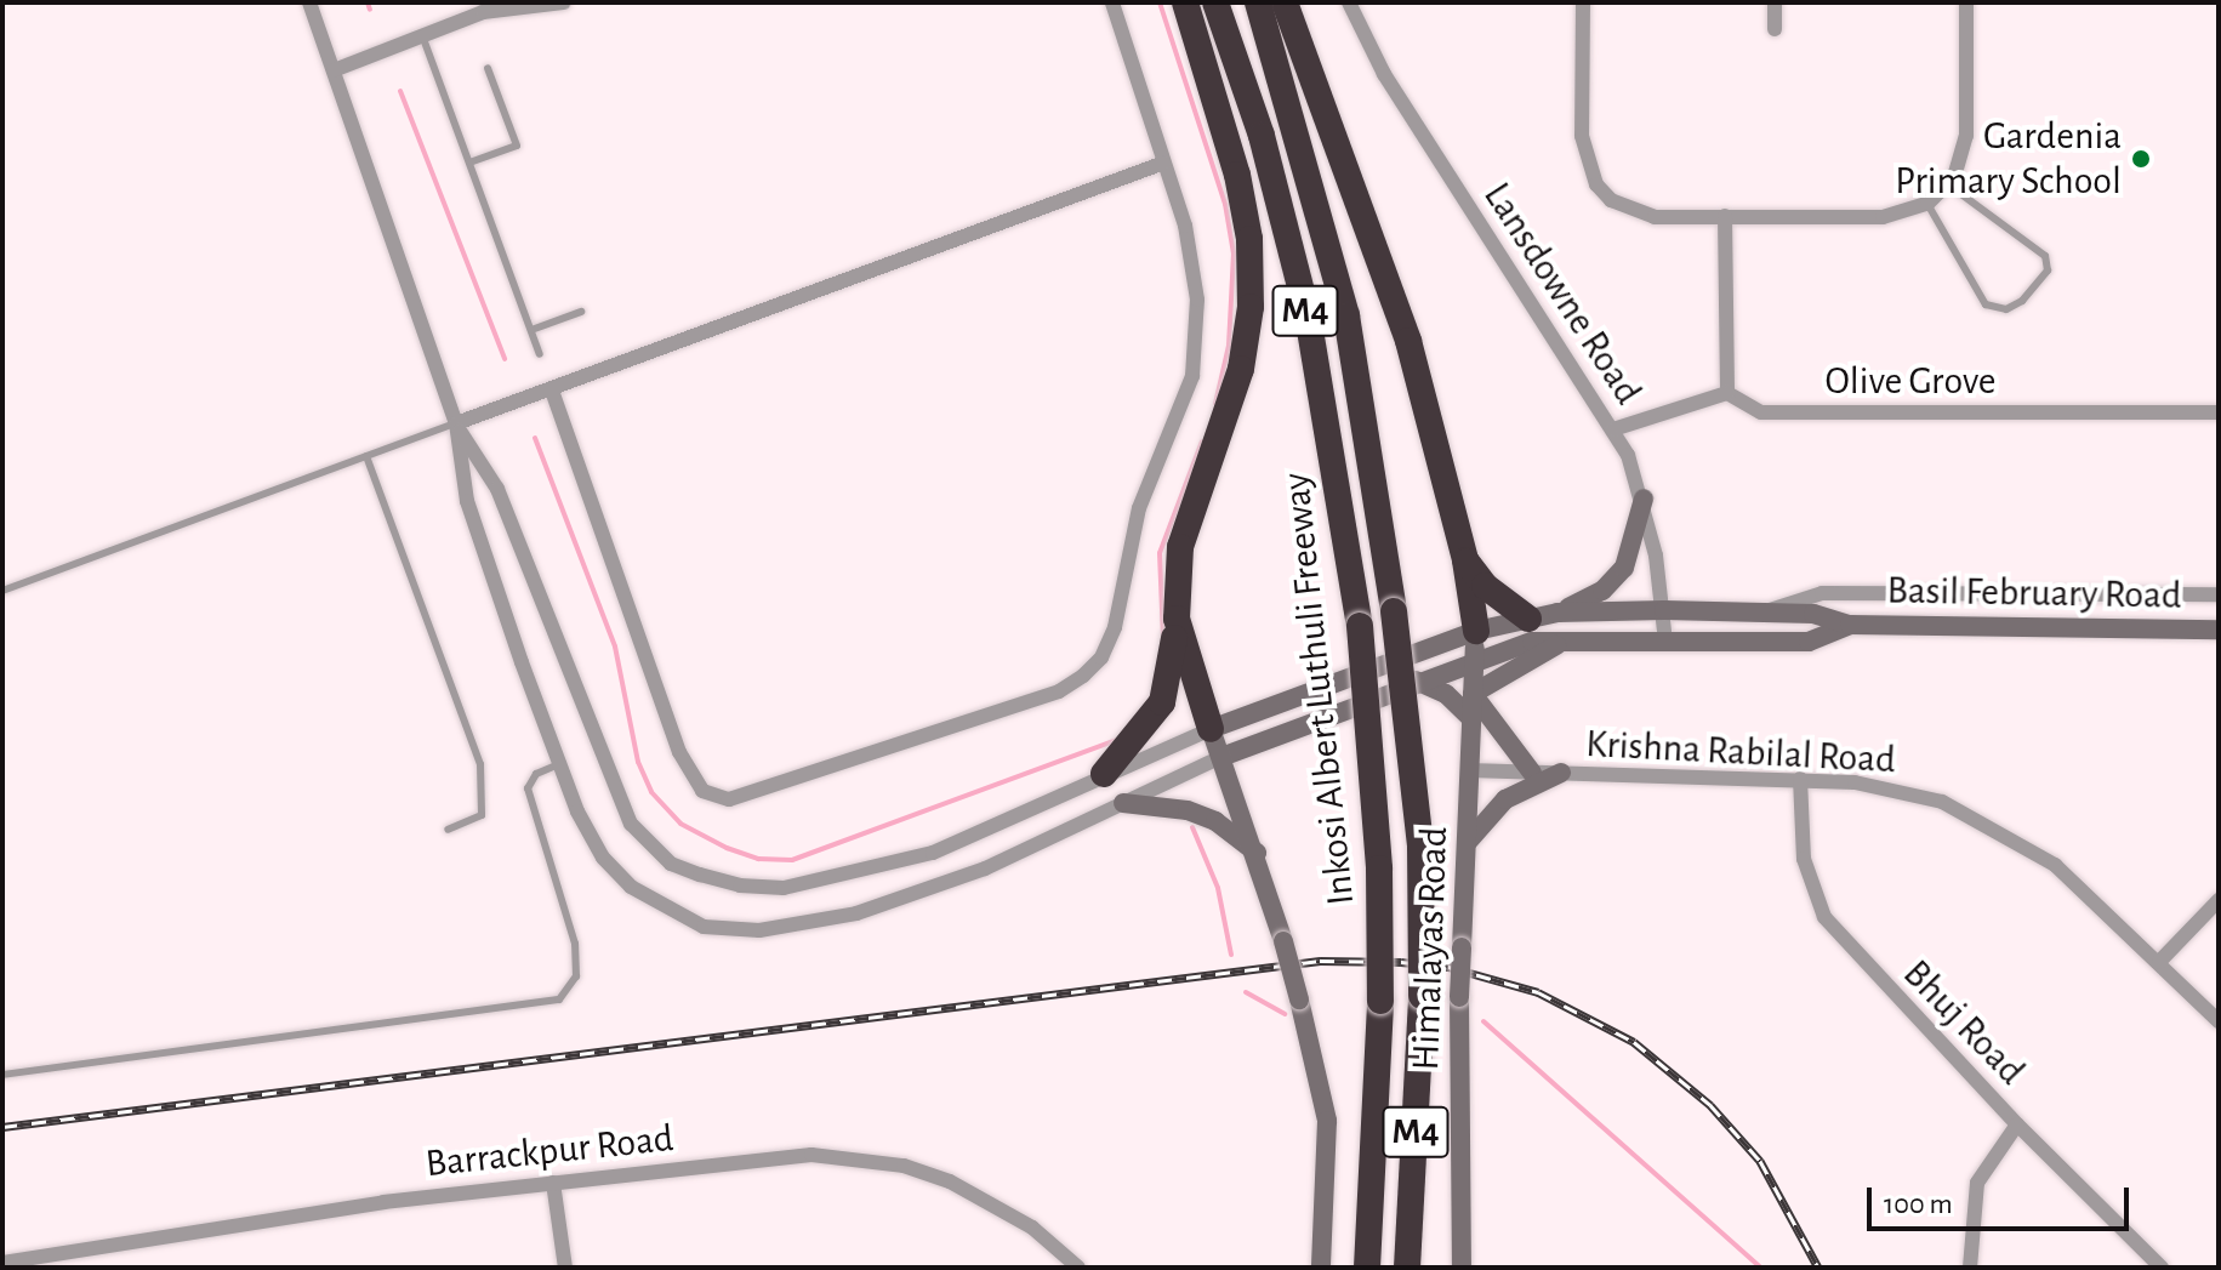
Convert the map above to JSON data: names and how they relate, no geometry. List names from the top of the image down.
{
  "streets": {
    "highway": ["M4", "Inkosi Albert Luthuli Freeway"],
    "street": [
      "Lansdowne Road",
      "Olive Grove",
      "Basil February Road",
      "Krishna Rabilal Road",
      "Himalayas Road",
      "Bhuj Road",
      "Barrackpur Road"
    ]
  },
  "crossings": [
    ["Lansdowne Road", "Basil February Road"],
    ["Basil February Road", "Himalayas Road"],
    ["Krishna Rabilal Road", "Himalayas Road"],
    ["Krishna Rabilal Road", "Bhuj Road"]
  ],
  "places": ["Gardenia Primary School"],
  "scale_bar": "100 m"
}
